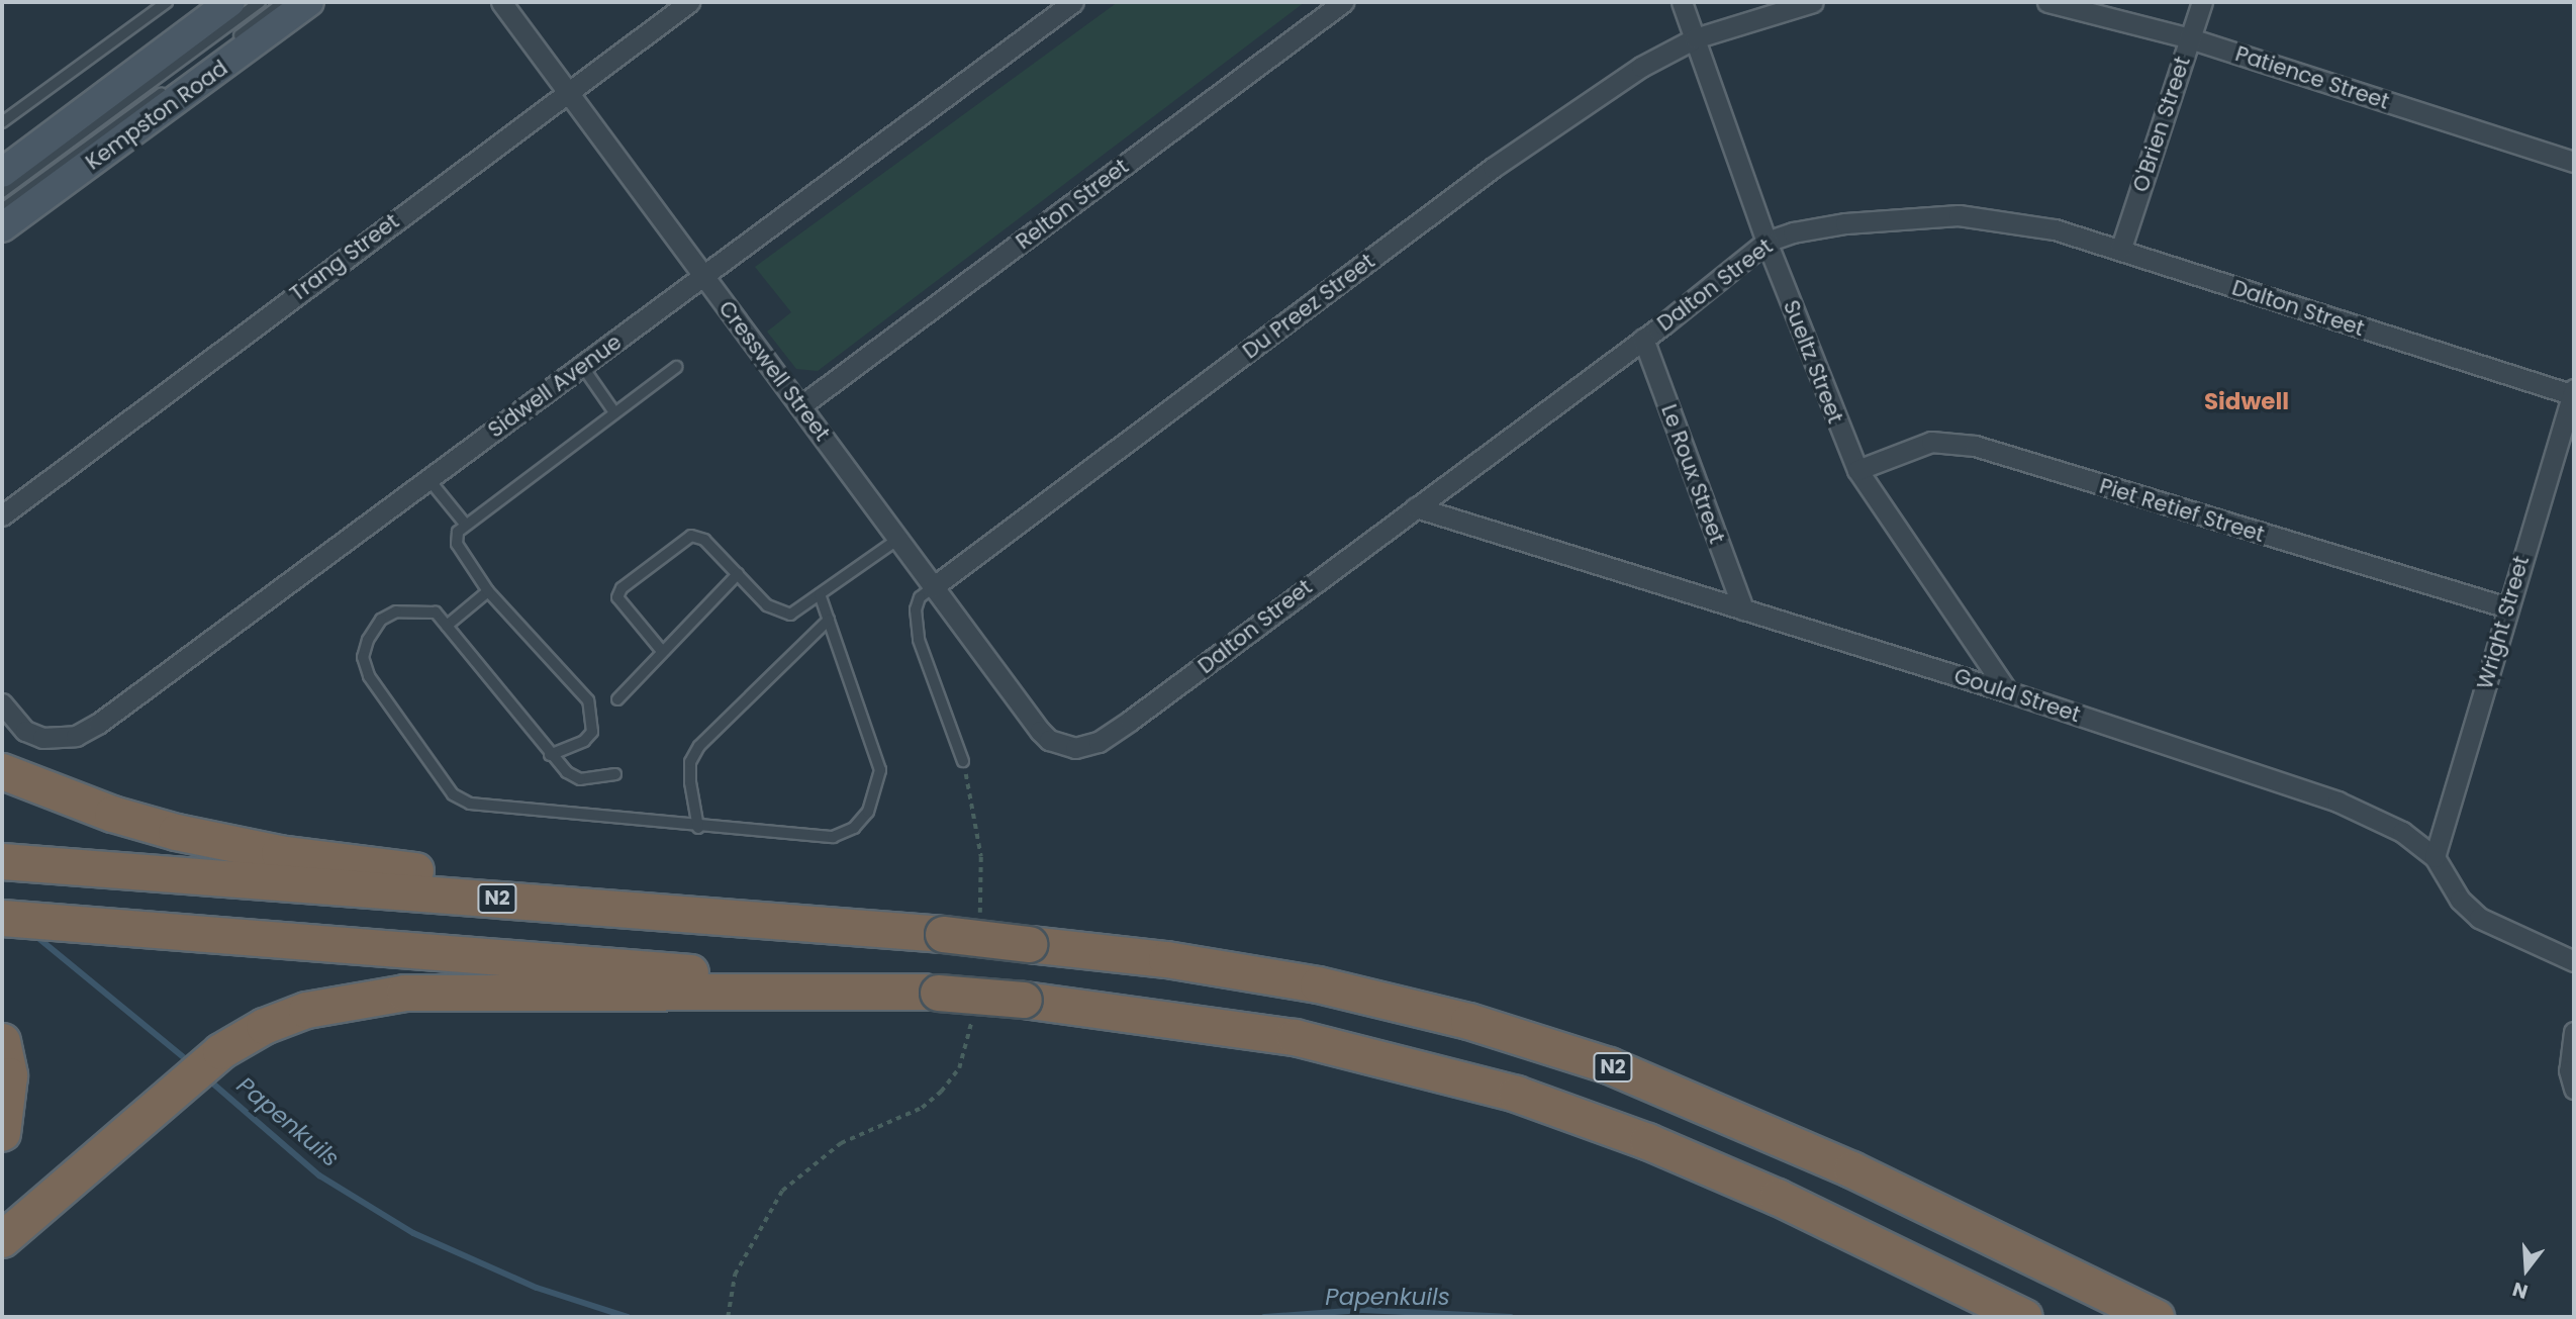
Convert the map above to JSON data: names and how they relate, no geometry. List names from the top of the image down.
{
  "streets": {
    "highway": ["N2"],
    "main road": ["Kempston Road"],
    "street": [
      "Patience Street",
      "O'Brien Street",
      "Relton Street",
      "Trang Street",
      "Dalton Street",
      "Du Preez Street",
      "Sueltz Street",
      "Cresswell Street",
      "Sidwell Avenue",
      "Le Roux Street",
      "Piet Retief Street",
      "Wright Street",
      "Gould Street"
    ]
  },
  "crossings": [
    ["Patience Street", "O'Brien Street"],
    ["O'Brien Street", "Dalton Street"],
    ["Relton Street", "Cresswell Street"],
    ["Trang Street", "Cresswell Street"],
    ["Dalton Street", "Sueltz Street"],
    ["Dalton Street", "Cresswell Street"],
    ["Dalton Street", "Le Roux Street"],
    ["Dalton Street", "Wright Street"],
    ["Dalton Street", "Gould Street"],
    ["Du Preez Street", "Sueltz Street"],
    ["Du Preez Street", "Cresswell Street"],
    ["Sueltz Street", "Piet Retief Street"],
    ["Sueltz Street", "Gould Street"],
    ["Cresswell Street", "Sidwell Avenue"],
    ["Le Roux Street", "Gould Street"],
    ["Piet Retief Street", "Wright Street"],
    ["Wright Street", "Gould Street"]
  ],
  "districts": ["Sidwell"],
  "water": ["Papenkuils"],
  "north": "bottom"
}
